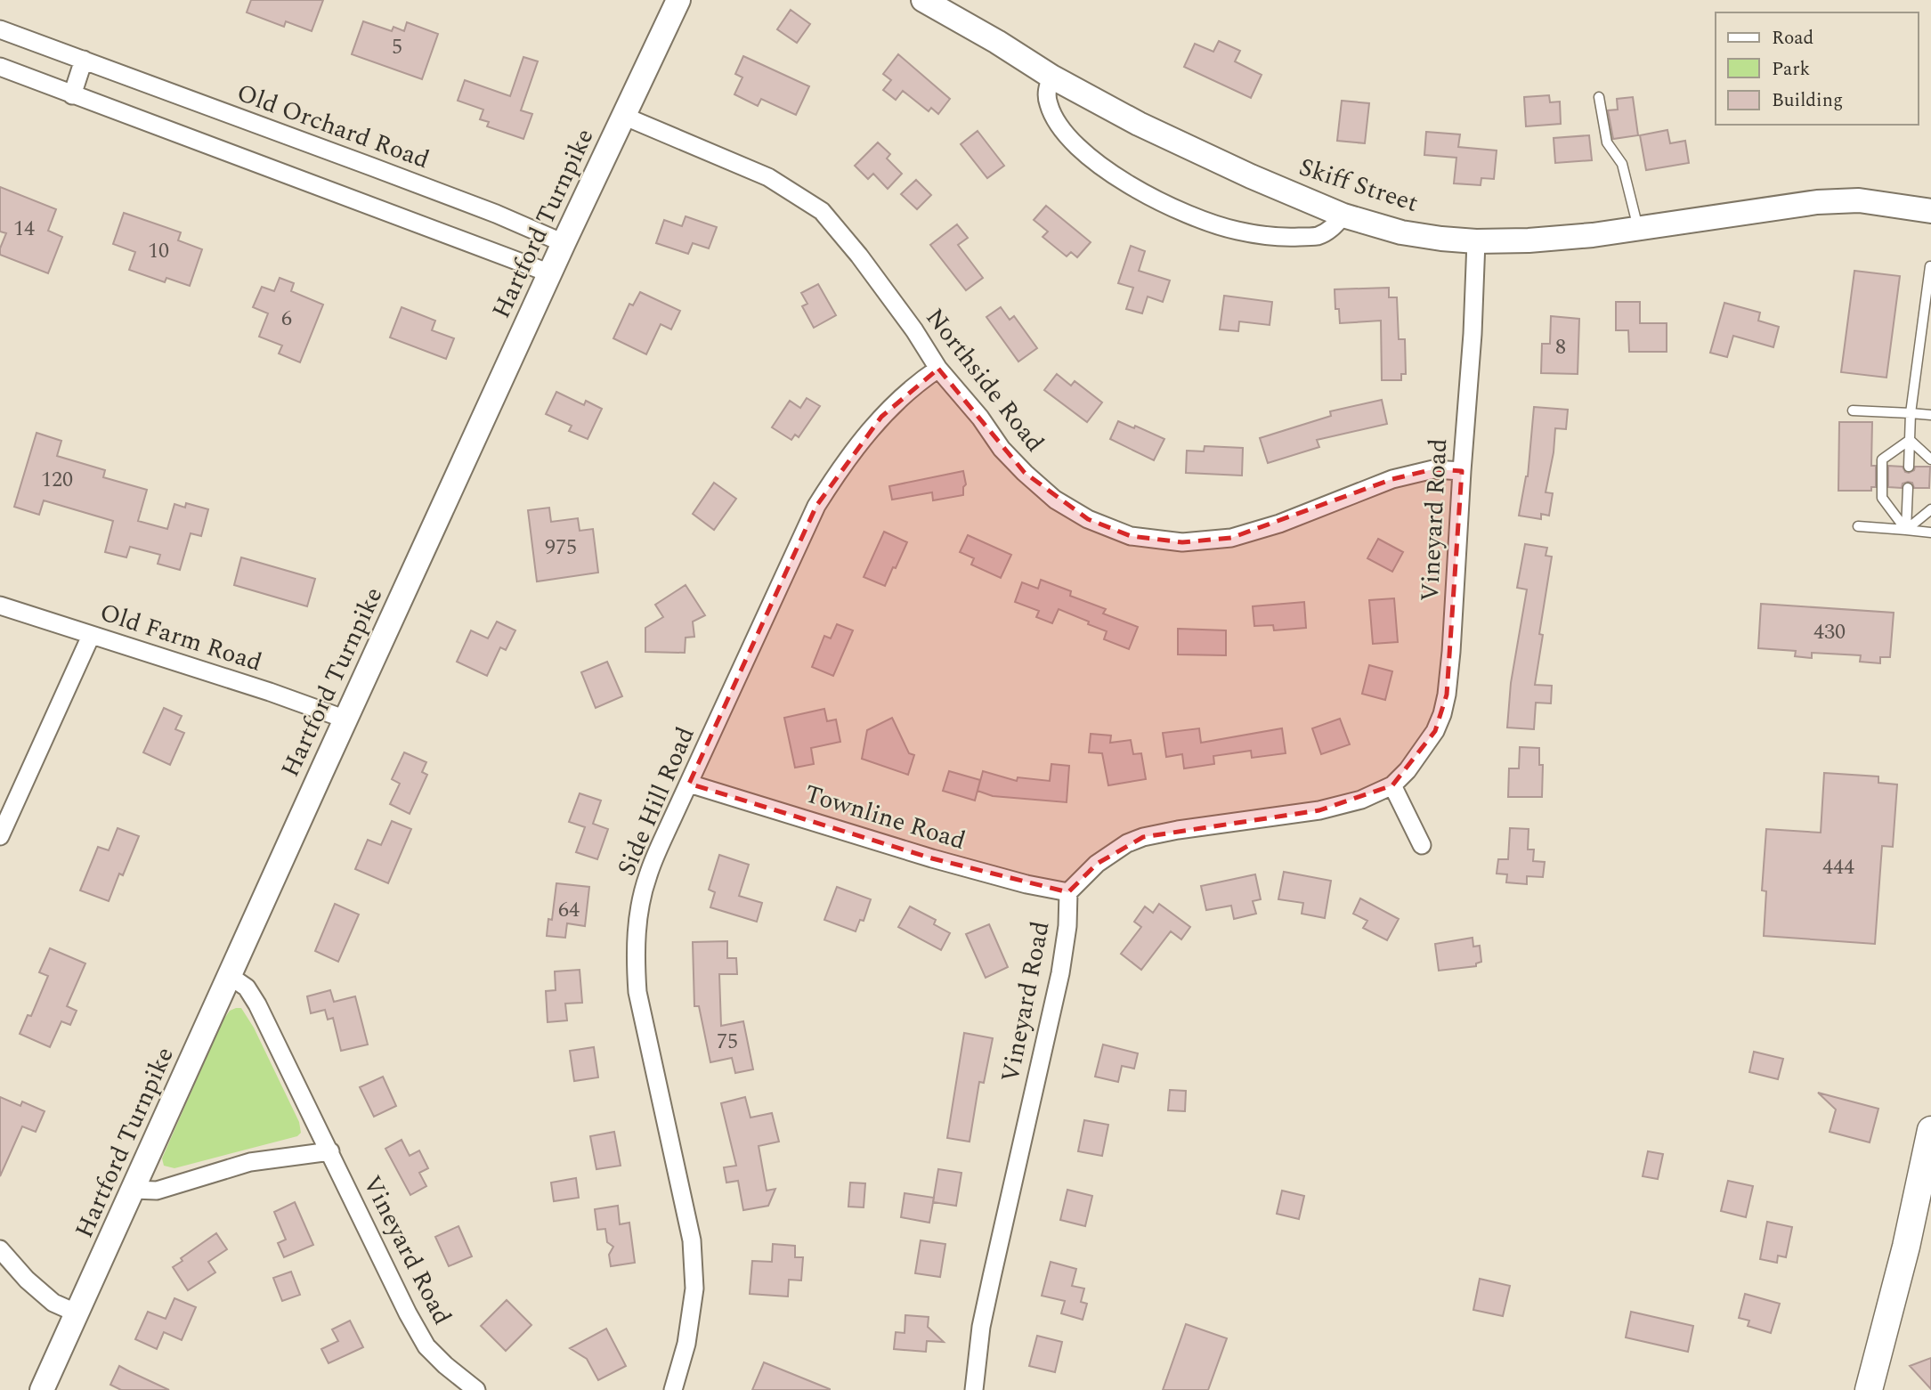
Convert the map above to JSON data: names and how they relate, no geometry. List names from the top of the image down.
{
  "streets": {
    "main road": ["Skiff Street", "Hartford Turnpike"],
    "street": [
      "Old Orchard Road",
      "Northside Road",
      "Vineyard Road",
      "Old Farm Road",
      "Side Hill Road",
      "Townline Road"
    ]
  },
  "crossings": [
    ["Old Orchard Road", "Hartford Turnpike"],
    ["Skiff Street", "Vineyard Road"],
    ["Hartford Turnpike", "Northside Road"],
    ["Hartford Turnpike", "Vineyard Road"],
    ["Hartford Turnpike", "Old Farm Road"],
    ["Northside Road", "Vineyard Road"],
    ["Northside Road", "Side Hill Road"],
    ["Vineyard Road", "Townline Road"],
    ["Side Hill Road", "Townline Road"]
  ],
  "house_numbers": [
    "5",
    "14",
    "10",
    "6",
    "8",
    "120",
    "975",
    "430",
    "444",
    "64",
    "75"
  ],
  "legend": ["Road", "Park", "Building"]
}
